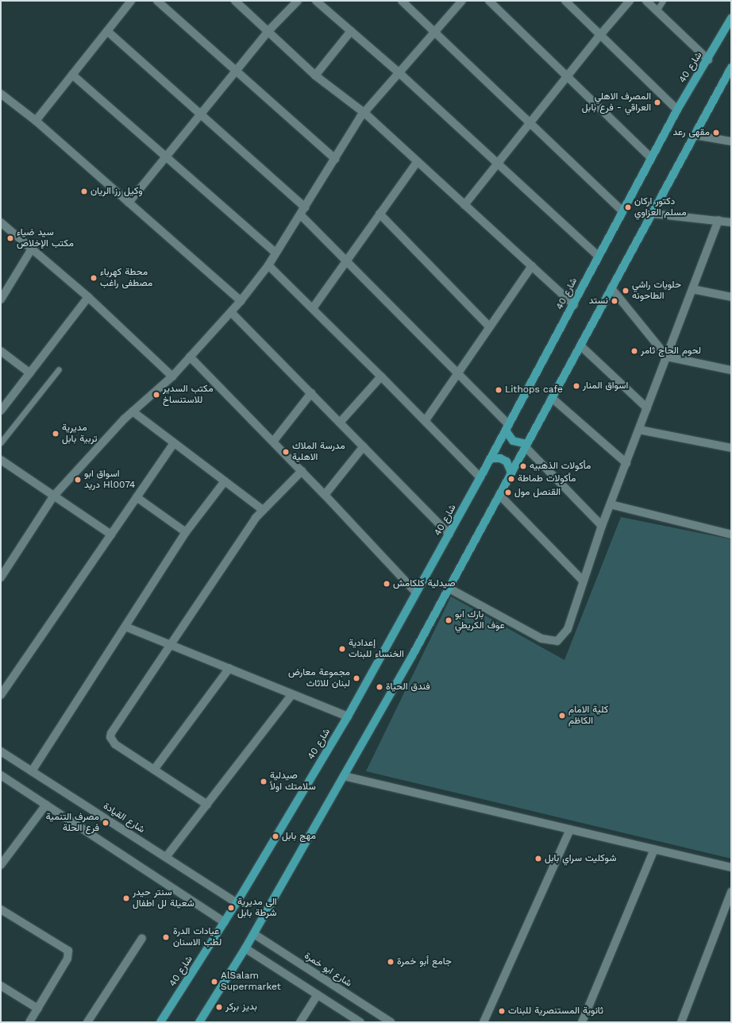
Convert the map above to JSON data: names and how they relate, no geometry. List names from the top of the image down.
{
  "streets": {
    "main road": ["شارع 40"],
    "street": ["شارع القيادة", "شارع ابو خمرة"]
  },
  "crossings": [
    ["شارع 40", "شارع القيادة"]
  ],
  "places": [
    "المصرف الاهلي العراقي - فرع بابل",
    "مقهى رعد",
    "وكيل رز الريان",
    "دكتور اركان مسلم العزاوي",
    "سيد ضياء مكتب الإخلاص",
    "محطة كهرباء مصطفى راغب",
    "حلويات راشي الطاحونه",
    "نستد",
    "لحوم الحاج ثامر",
    "اسواق المنار",
    "Lithops cafe",
    "مكتب السدير للاستنساخ",
    "مديرية تربية بابل",
    "مدرسة الملاك الاهلية",
    "مأكولات الذهبيه",
    "مأكولات طماطة",
    "اسواق ابو دريد Hl0074",
    "القنصل مول",
    "صيدلية كلكامش",
    "بارك ابو عوف الكريطي",
    "إعدادية الخنساء للبنات",
    "مجموعة معارض لبنان للاثاث",
    "فندق الحياة",
    "كلية الامام الكاظم",
    "صيدلية سلامتك اولاً",
    "مصرف التنمية فرع الحلة",
    "مهج بابل",
    "شوكليت سراي بابل",
    "سنتر حيدر شعيلة لل اطفال",
    "الى مديرية شرطة بابل",
    "عيادات الدرة لطب الاسنان",
    "جامع أبو خمرة",
    "AlSalam Supermarket",
    "بديز بركر",
    "ثانوية المستنصرية للبنات"
  ]
}
